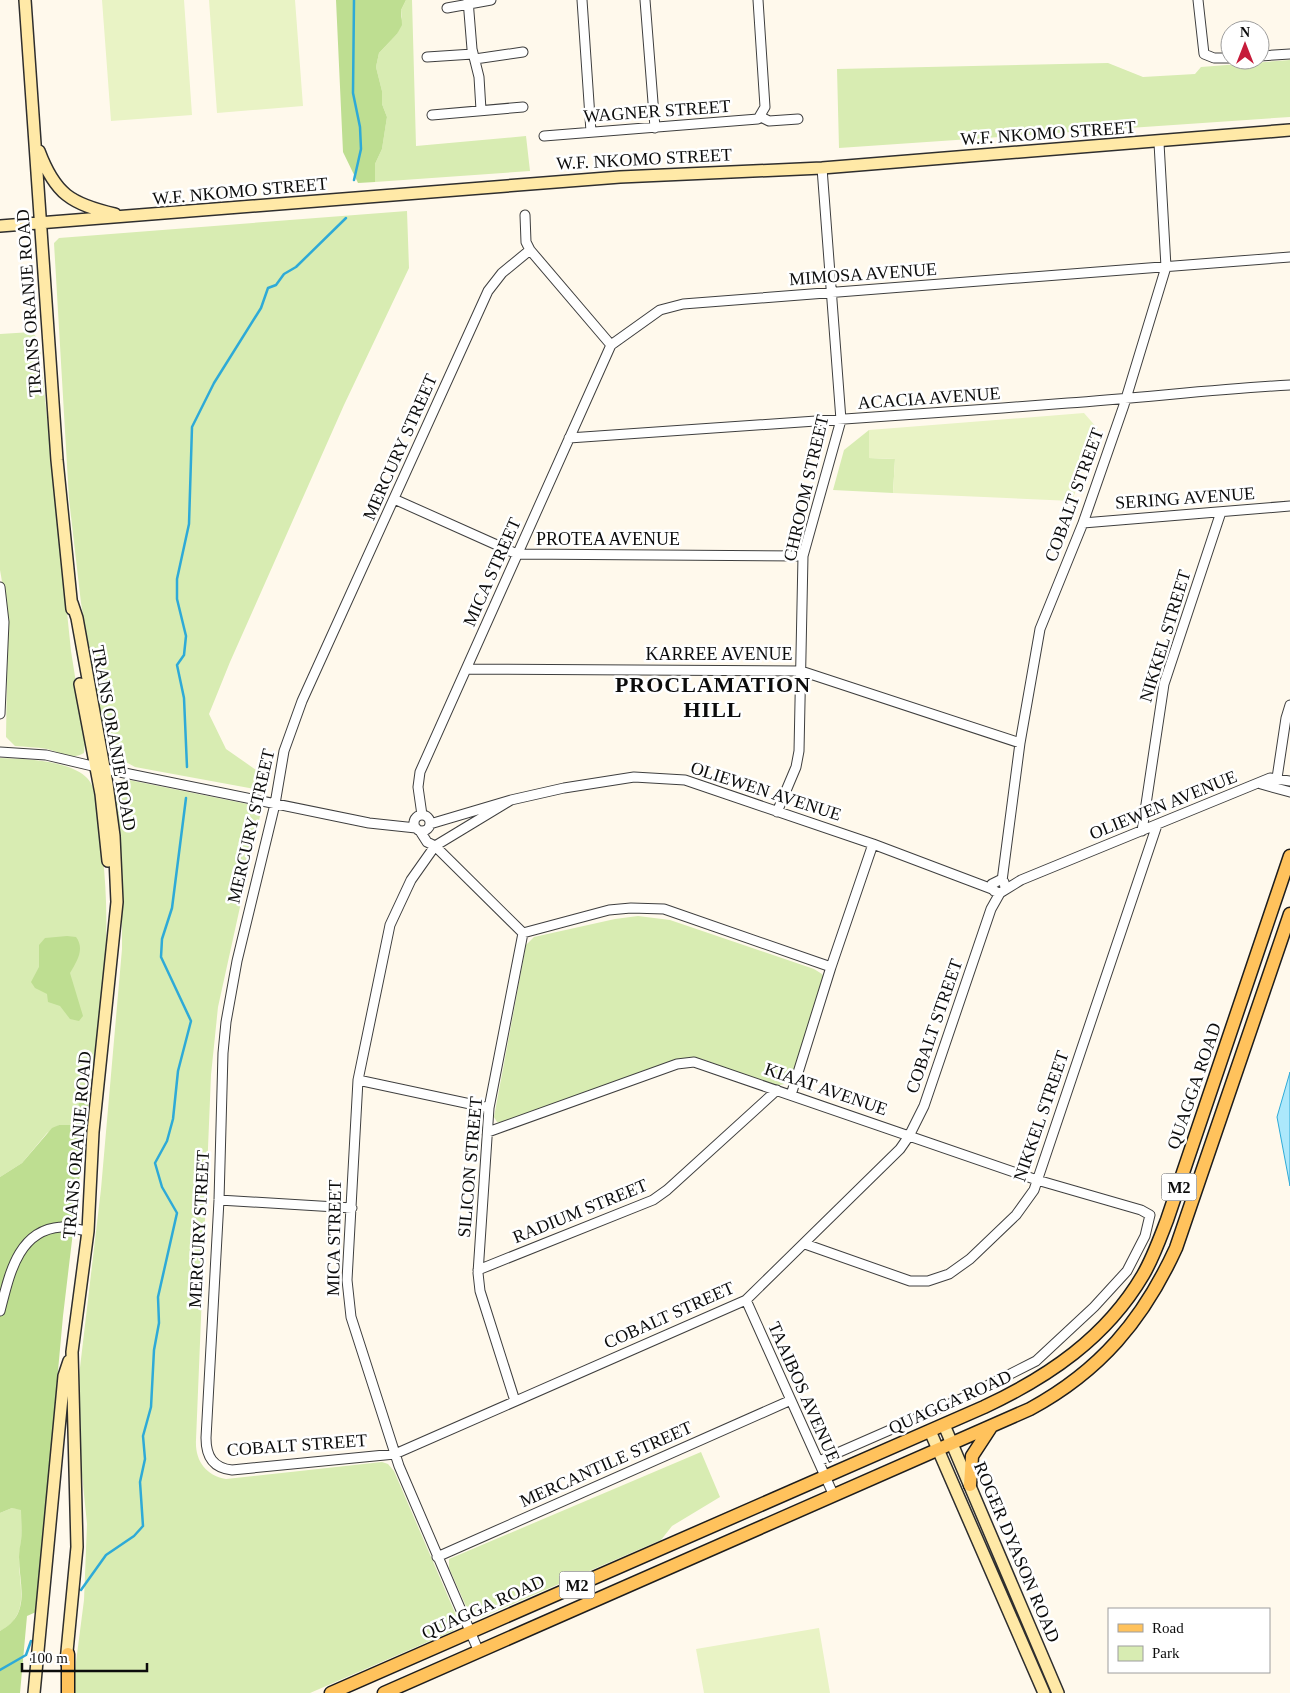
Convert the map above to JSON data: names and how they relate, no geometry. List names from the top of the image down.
{
  "streets": {
    "main road": [
      "W.F. NKOMO STREET",
      "TRANS ORANJE ROAD",
      "QUAGGA ROAD",
      "M2",
      "ROGER DYASON ROAD"
    ],
    "street": [
      "WAGNER STREET",
      "MIMOSA AVENUE",
      "ACACIA AVENUE",
      "MERCURY STREET",
      "CHROOM STREET",
      "COBALT STREET",
      "SERING AVENUE",
      "PROTEA AVENUE",
      "MICA STREET",
      "NIKKEL STREET",
      "KARREE AVENUE",
      "OLIEWEN AVENUE",
      "KIAAT AVENUE",
      "SILICON STREET",
      "RADIUM STREET",
      "TAAIBOS AVENUE",
      "MERCANTILE STREET"
    ]
  },
  "crossings": [
    ["W.F. NKOMO STREET", "TRANS ORANJE ROAD"],
    ["W.F. NKOMO STREET", "CHROOM STREET"],
    ["W.F. NKOMO STREET", "COBALT STREET"],
    ["MIMOSA AVENUE", "CHROOM STREET"],
    ["MIMOSA AVENUE", "COBALT STREET"],
    ["MIMOSA AVENUE", "MICA STREET"],
    ["TRANS ORANJE ROAD", "OLIEWEN AVENUE"],
    ["ACACIA AVENUE", "CHROOM STREET"],
    ["ACACIA AVENUE", "COBALT STREET"],
    ["ACACIA AVENUE", "MICA STREET"],
    ["MERCURY STREET", "COBALT STREET"],
    ["MERCURY STREET", "PROTEA AVENUE"],
    ["MERCURY STREET", "OLIEWEN AVENUE"],
    ["CHROOM STREET", "PROTEA AVENUE"],
    ["CHROOM STREET", "KARREE AVENUE"],
    ["CHROOM STREET", "OLIEWEN AVENUE"],
    ["COBALT STREET", "SERING AVENUE"],
    ["COBALT STREET", "MICA STREET"],
    ["COBALT STREET", "NIKKEL STREET"],
    ["COBALT STREET", "KARREE AVENUE"],
    ["COBALT STREET", "OLIEWEN AVENUE"],
    ["COBALT STREET", "KIAAT AVENUE"],
    ["COBALT STREET", "SILICON STREET"],
    ["COBALT STREET", "TAAIBOS AVENUE"],
    ["SERING AVENUE", "NIKKEL STREET"],
    ["PROTEA AVENUE", "MICA STREET"],
    ["MICA STREET", "KARREE AVENUE"],
    ["MICA STREET", "OLIEWEN AVENUE"],
    ["MICA STREET", "QUAGGA ROAD"],
    ["MICA STREET", "MERCANTILE STREET"],
    ["NIKKEL STREET", "OLIEWEN AVENUE"],
    ["NIKKEL STREET", "KIAAT AVENUE"],
    ["QUAGGA ROAD", "TAAIBOS AVENUE"],
    ["QUAGGA ROAD", "ROGER DYASON ROAD"],
    ["KIAAT AVENUE", "SILICON STREET"],
    ["KIAAT AVENUE", "RADIUM STREET"],
    ["KIAAT AVENUE", "TAAIBOS AVENUE"],
    ["SILICON STREET", "RADIUM STREET"],
    ["TAAIBOS AVENUE", "MERCANTILE STREET"]
  ],
  "districts": ["PROCLAMATION HILL"],
  "legend": ["Road", "Park"],
  "scale_bar": "100 m",
  "north": "top"
}
